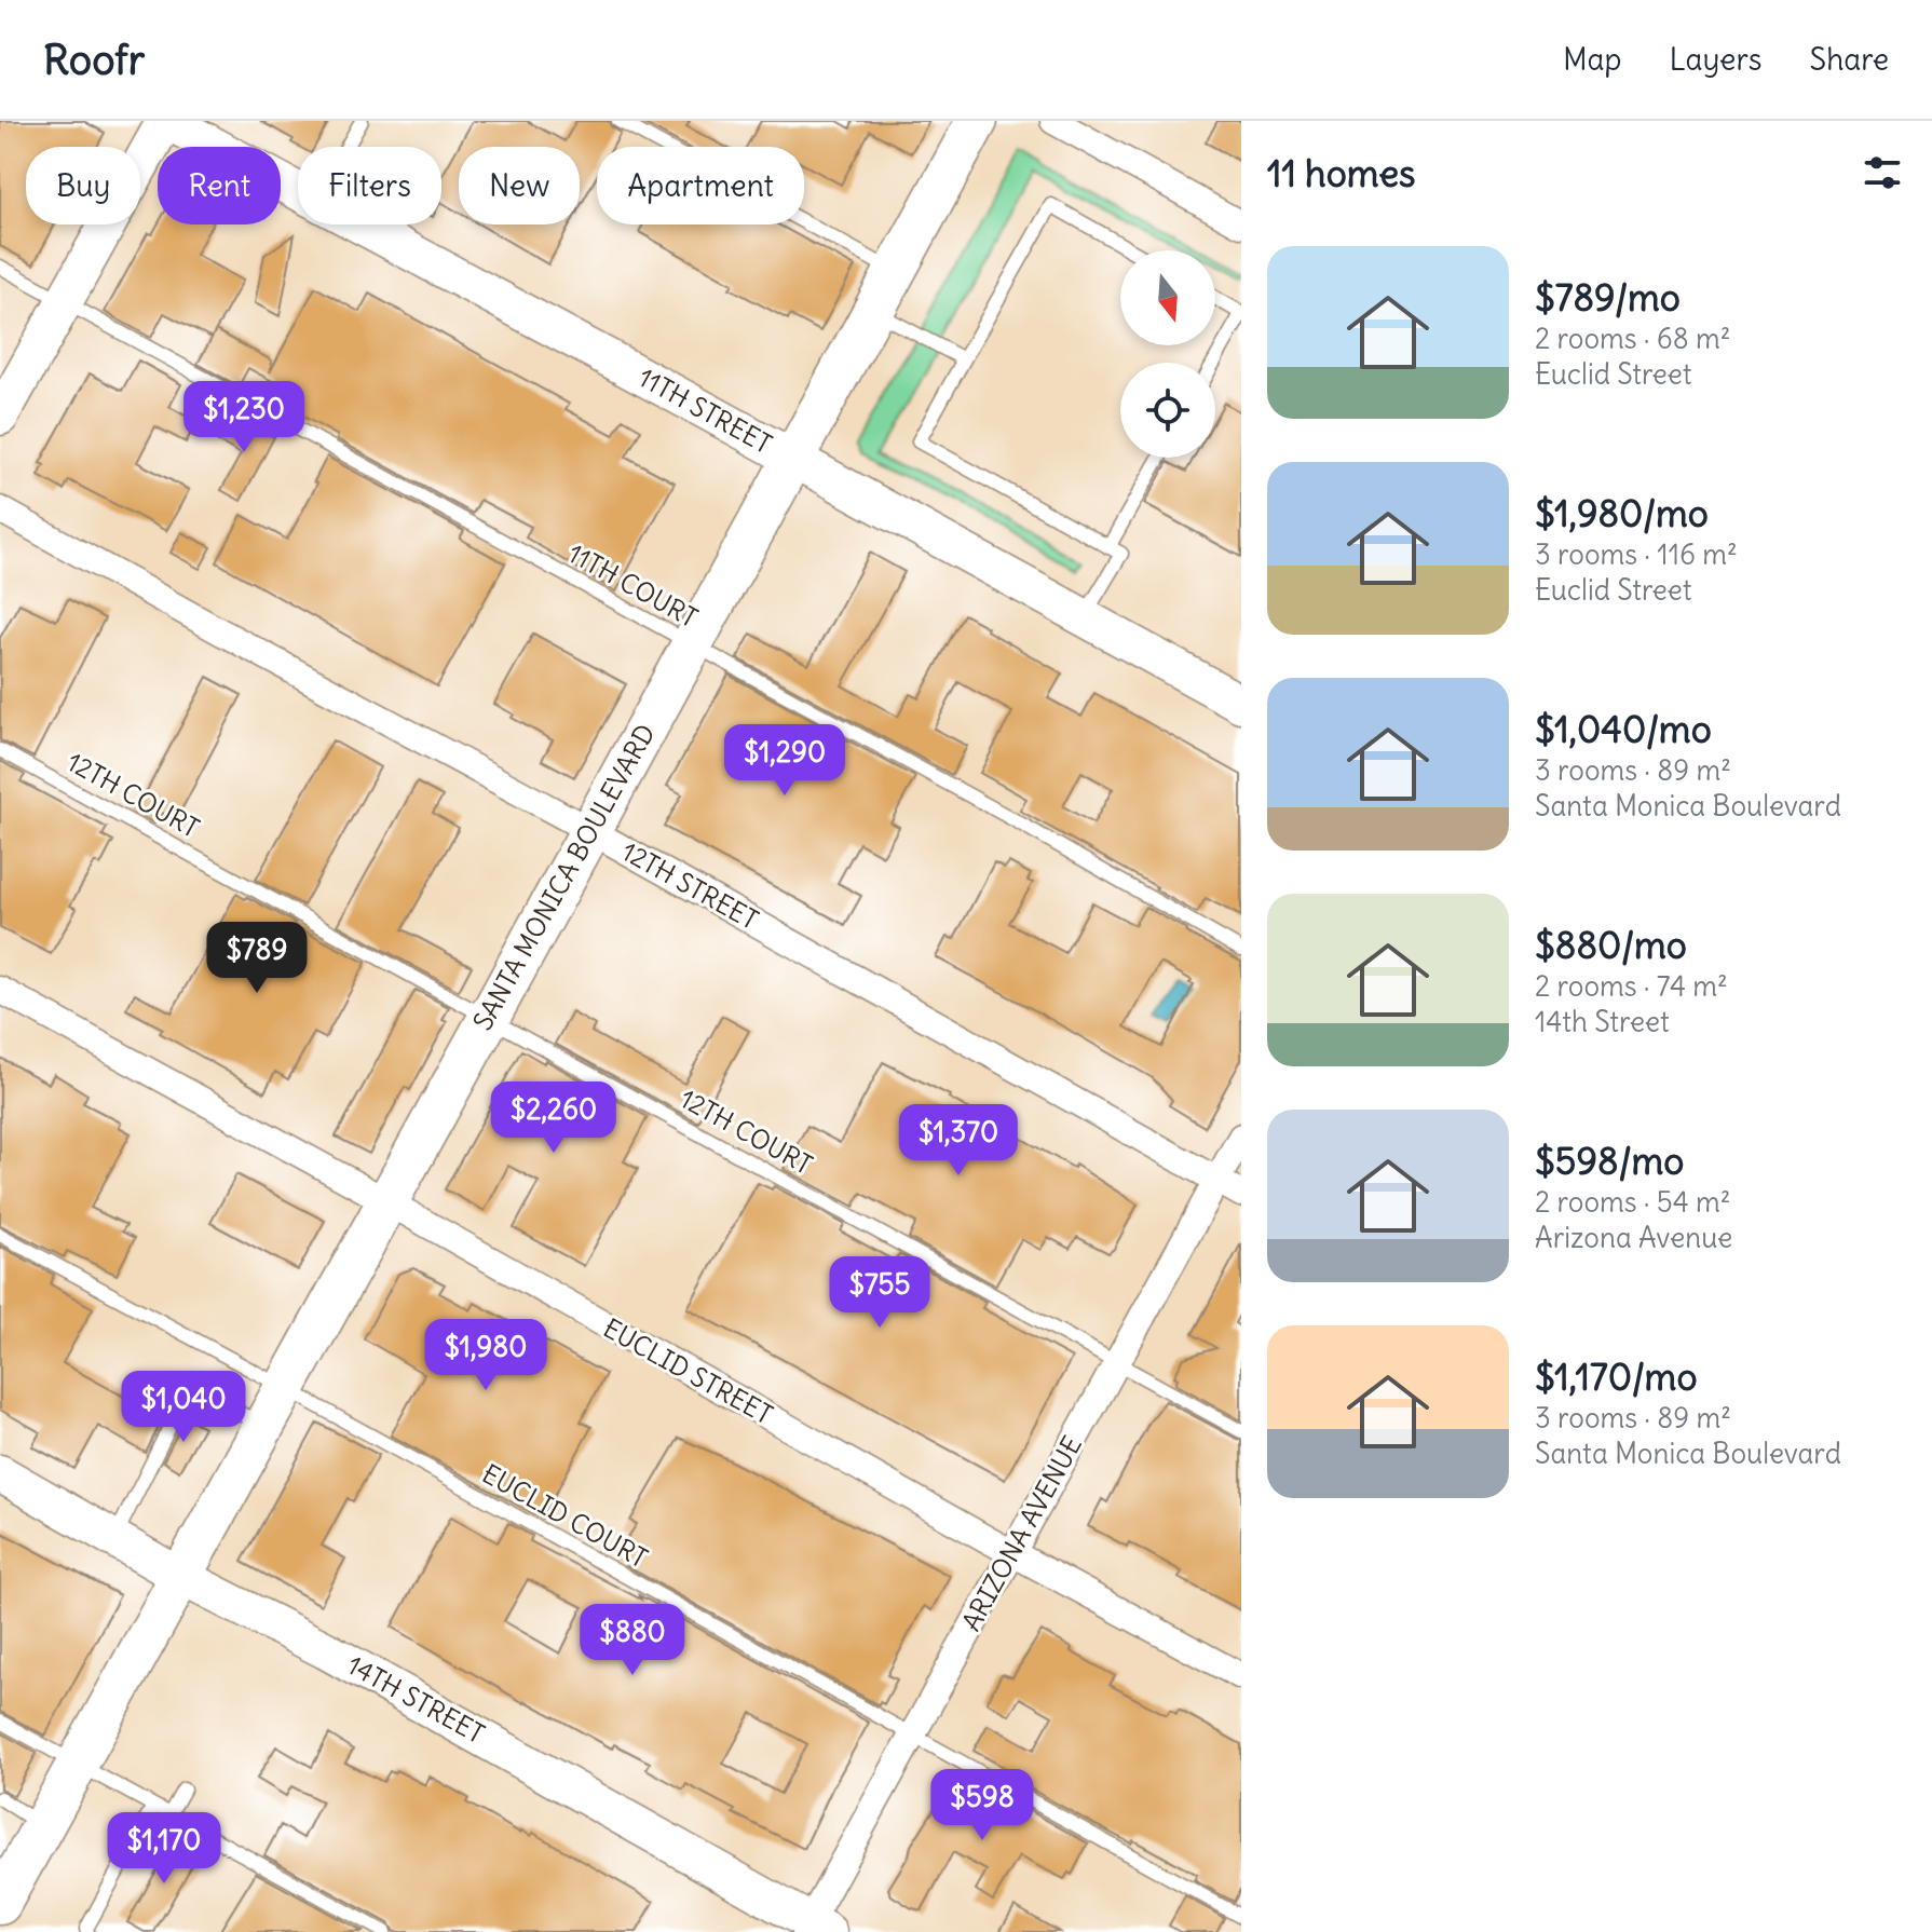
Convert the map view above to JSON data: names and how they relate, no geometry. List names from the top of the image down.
{
  "streets": {
    "main road": ["SANTA MONICA BOULEVARD"],
    "street": [
      "11TH STREET",
      "12TH STREET",
      "EUCLID STREET",
      "ARIZONA AVENUE",
      "14TH STREET"
    ],
    "lane": ["11TH COURT", "12TH COURT", "EUCLID COURT"]
  },
  "crossings": [
    ["11TH STREET", "SANTA MONICA BOULEVARD"],
    ["11TH COURT", "SANTA MONICA BOULEVARD"],
    ["12TH COURT", "SANTA MONICA BOULEVARD"],
    ["12TH COURT", "ARIZONA AVENUE"],
    ["SANTA MONICA BOULEVARD", "12TH STREET"],
    ["SANTA MONICA BOULEVARD", "EUCLID STREET"],
    ["SANTA MONICA BOULEVARD", "EUCLID COURT"],
    ["SANTA MONICA BOULEVARD", "14TH STREET"],
    ["12TH STREET", "ARIZONA AVENUE"],
    ["EUCLID STREET", "ARIZONA AVENUE"],
    ["EUCLID COURT", "ARIZONA AVENUE"],
    ["ARIZONA AVENUE", "14TH STREET"]
  ],
  "north": "bottom",
  "page": {
    "header": "Roofr",
    "nav": ["Map", "Layers", "Share"],
    "heading": "11 homes",
    "chip": [
      "Buy",
      "Rent",
      "Filters",
      "New",
      "Apartment"
    ],
    "list": [
      {
        "name": "$789/mo",
        "note": "2 rooms · 68 m² · Euclid Street"
      },
      {
        "name": "$1,980/mo",
        "note": "3 rooms · 116 m² · Euclid Street"
      },
      {
        "name": "$1,040/mo",
        "note": "3 rooms · 89 m² · Santa Monica Boulevard"
      },
      {
        "name": "$880/mo",
        "note": "2 rooms · 74 m² · 14th Street"
      },
      {
        "name": "$598/mo",
        "note": "2 rooms · 54 m² · Arizona Avenue"
      },
      {
        "name": "$1,170/mo",
        "note": "3 rooms · 89 m² · Santa Monica Boulevard"
      }
    ],
    "price": [
      "$1,230",
      "$1,290",
      "$789",
      "$2,260",
      "$1,370",
      "$755",
      "$1,980",
      "$1,040",
      "$880",
      "$598",
      "$1,170"
    ]
  }
}
